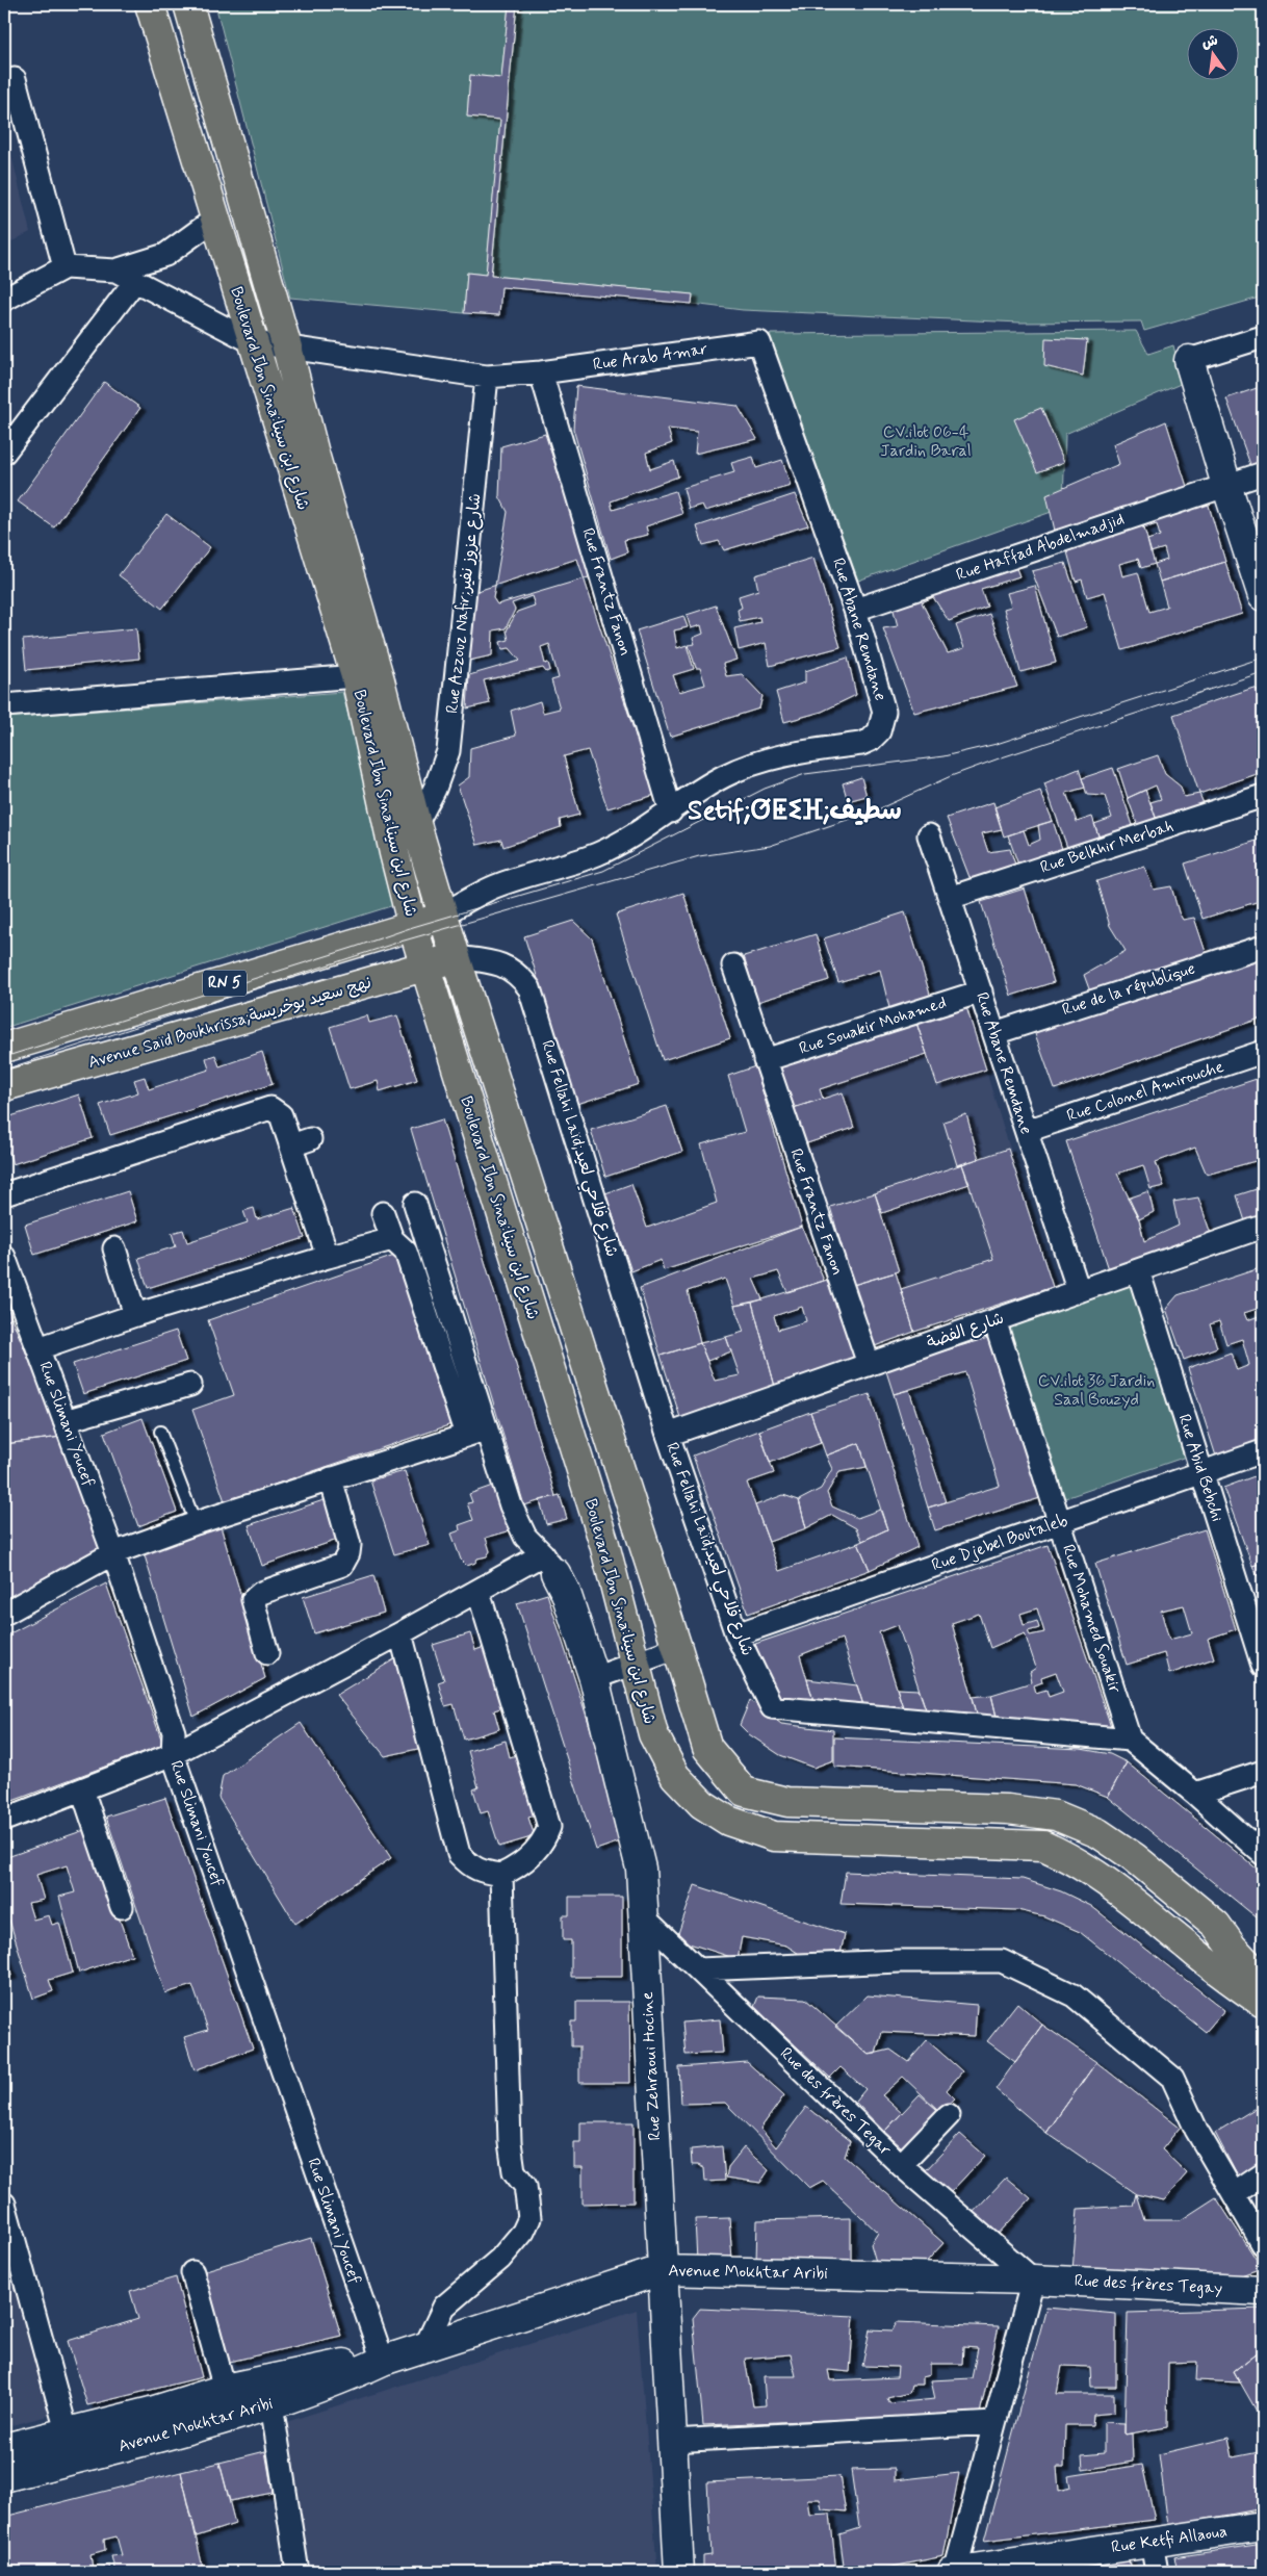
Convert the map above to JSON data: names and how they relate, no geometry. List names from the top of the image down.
{
  "streets": {
    "main road": [
      "Boulevard Ibn Sina:شارع ابن سينا",
      "RN 5",
      "Avenue Saïd Boukhrissa;نهج سعيد بوخريسة",
      "Rue Zehraoui Hocine",
      "Avenue Mokhtar Aribi",
      "Rue des frères Tegay",
      "Rue Ketfi Allaoua"
    ],
    "street": [
      "Rue Arab Amar",
      "Rue Haffad Abdelmadjid",
      "Rue Frantz Fanon",
      "Rue Azzouz Nafir;شارع عزوز نفير",
      "Rue Abane Remdane",
      "Rue Belkhir Merbah",
      "Rue de la république",
      "Rue Souakir Mohamed",
      "Rue Colonel Amirouche",
      "Rue Fellahi Laïd;شارع فلاحي لعيد",
      "شارع الفضة",
      "Rue Slimani Youcef",
      "Rue Abid Bebchi",
      "Rue Djebel Boutaleb",
      "Rue Mohamed Souakir",
      "Rue des frères Tegar"
    ]
  },
  "crossings": [
    ["Rue Arab Amar", "Boulevard Ibn Sina:شارع ابن سينا"],
    ["Rue Arab Amar", "Rue Frantz Fanon"],
    ["Rue Arab Amar", "Rue Azzouz Nafir;شارع عزوز نفير"],
    ["Rue Arab Amar", "Rue Abane Remdane"],
    ["Boulevard Ibn Sina:شارع ابن سينا", "Rue Azzouz Nafir;شارع عزوز نفير"],
    ["Boulevard Ibn Sina:شارع ابن سينا", "Rue Abane Remdane"],
    ["Boulevard Ibn Sina:شارع ابن سينا", "RN 5"],
    ["Boulevard Ibn Sina:شارع ابن سينا", "Avenue Saïd Boukhrissa;نهج سعيد بوخريسة"],
    ["Boulevard Ibn Sina:شارع ابن سينا", "Rue Fellahi Laïd;شارع فلاحي لعيد"],
    ["Rue Haffad Abdelmadjid", "Rue Abane Remdane"],
    ["Rue Frantz Fanon", "Rue Abane Remdane"],
    ["Rue Frantz Fanon", "Rue Souakir Mohamed"],
    ["Rue Frantz Fanon", "شارع الفضة"],
    ["Rue Abane Remdane", "Rue Belkhir Merbah"],
    ["Rue Abane Remdane", "RN 5"],
    ["Rue Abane Remdane", "Rue de la république"],
    ["Rue Abane Remdane", "Rue Souakir Mohamed"],
    ["Rue Abane Remdane", "Rue Colonel Amirouche"],
    ["Rue Abane Remdane", "شارع الفضة"],
    ["Avenue Saïd Boukhrissa;نهج سعيد بوخريسة", "Rue Fellahi Laïd;شارع فلاحي لعيد"],
    ["Rue Fellahi Laïd;شارع فلاحي لعيد", "شارع الفضة"],
    ["Rue Fellahi Laïd;شارع فلاحي لعيد", "Rue Djebel Boutaleb"],
    ["Rue Fellahi Laïd;شارع فلاحي لعيد", "Rue Mohamed Souakir"],
    ["شارع الفضة", "Rue Abid Bebchi"],
    ["شارع الفضة", "Rue Mohamed Souakir"],
    ["Rue Slimani Youcef", "Avenue Mokhtar Aribi"],
    ["Rue Abid Bebchi", "Rue Djebel Boutaleb"],
    ["Rue Djebel Boutaleb", "Rue Mohamed Souakir"],
    ["Rue Zehraoui Hocine", "Rue des frères Tegar"],
    ["Rue Zehraoui Hocine", "Avenue Mokhtar Aribi"],
    ["Rue des frères Tegar", "Avenue Mokhtar Aribi"],
    ["Rue des frères Tegar", "Rue des frères Tegay"],
    ["Avenue Mokhtar Aribi", "Rue des frères Tegay"]
  ],
  "districts": ["Setif;ⵚⵟⵉⴼ;سطيف"],
  "parks": ["CV.ilot 06-4 Jardin Baral", "CV.ilot 36 Jardin Saal Bouzyd"],
  "north": "top"
}
